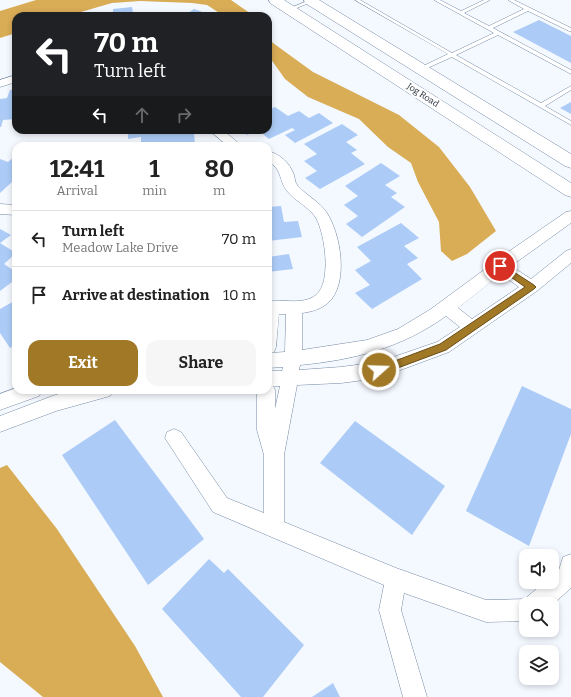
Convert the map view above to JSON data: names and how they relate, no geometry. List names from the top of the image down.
{
  "streets": {
    "main road": ["Jog Road"]
  },
  "page": {
    "turn": ["70 m", "Turn left"],
    "eta": [
      "12:41",
      "Arrival",
      "1",
      "min",
      "80",
      "m"
    ],
    "list": [
      {
        "name": "Turn left",
        "note": "Meadow Lake Drive",
        "value": "70 m"
      },
      {
        "name": "Arrive at destination",
        "value": "10 m"
      }
    ],
    "buttons": ["Exit", "Share"]
  }
}
